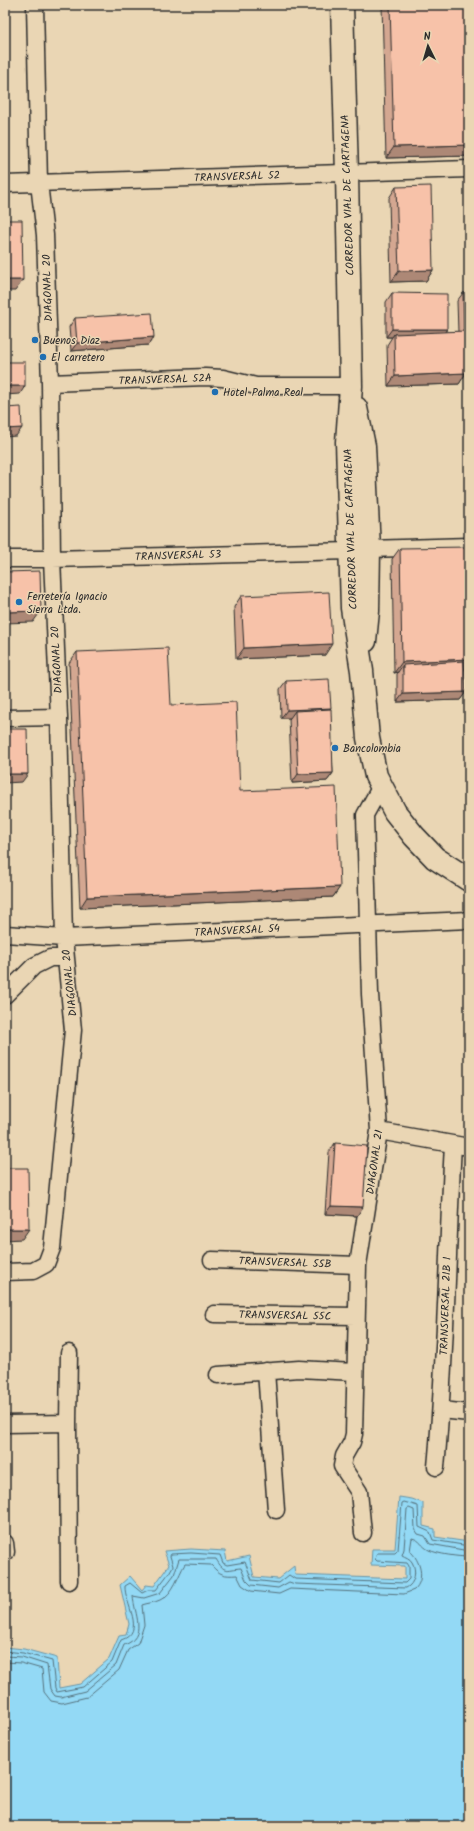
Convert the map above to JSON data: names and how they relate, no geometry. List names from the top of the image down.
{
  "streets": {
    "main road": ["CORREDOR VIAL DE CARTAGENA"],
    "street": [
      "TRANSVERSAL 52",
      "DIAGONAL 20",
      "TRANSVERSAL 52A",
      "TRANSVERSAL 53",
      "TRANSVERSAL 54",
      "DIAGONAL 21",
      "TRANSVERSAL 55B",
      "TRANSVERSAL 21B 1",
      "TRANSVERSAL 55C"
    ]
  },
  "crossings": [
    ["TRANSVERSAL 52", "CORREDOR VIAL DE CARTAGENA"],
    ["TRANSVERSAL 52", "DIAGONAL 20"],
    ["CORREDOR VIAL DE CARTAGENA", "TRANSVERSAL 52A"],
    ["CORREDOR VIAL DE CARTAGENA", "TRANSVERSAL 53"],
    ["CORREDOR VIAL DE CARTAGENA", "DIAGONAL 21"],
    ["DIAGONAL 20", "TRANSVERSAL 52A"],
    ["DIAGONAL 20", "TRANSVERSAL 53"],
    ["DIAGONAL 20", "TRANSVERSAL 54"],
    ["TRANSVERSAL 54", "DIAGONAL 21"],
    ["DIAGONAL 21", "TRANSVERSAL 55B"],
    ["DIAGONAL 21", "TRANSVERSAL 55C"]
  ],
  "places": [
    "Buenos Diaz",
    "El carretero",
    "Hotel Palma Real",
    "Ferretería Ignacio Sierra Ltda.",
    "Bancolombia"
  ],
  "north": "top"
}
